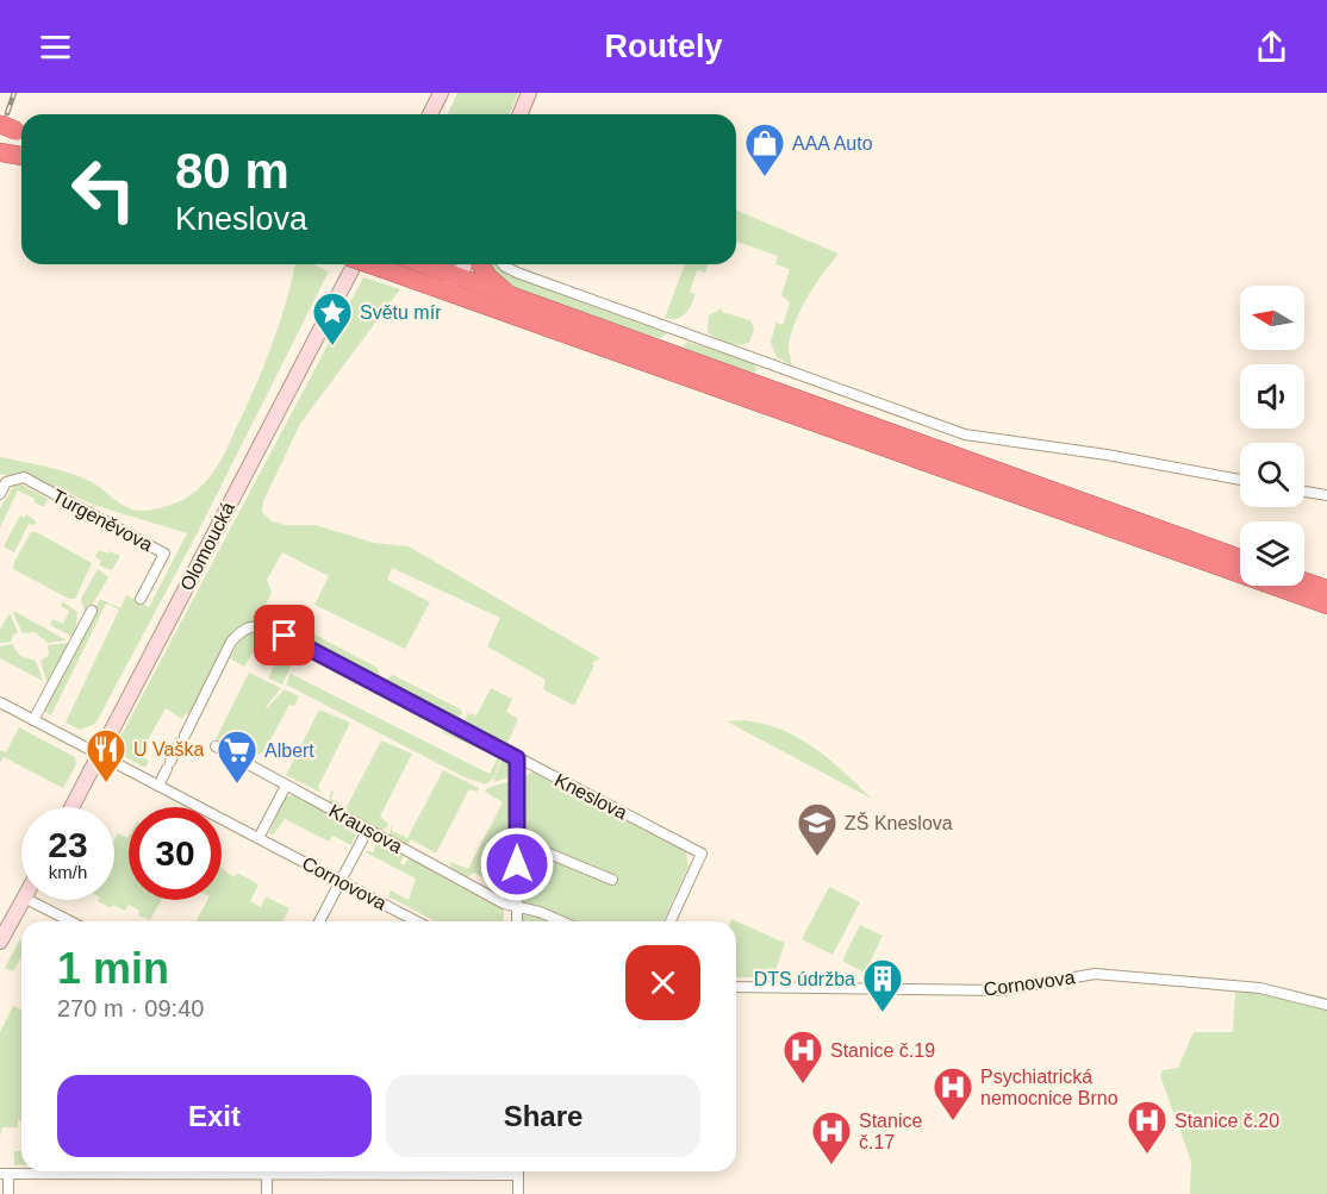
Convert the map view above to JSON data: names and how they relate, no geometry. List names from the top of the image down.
{
  "streets": {
    "main road": ["Olomoucká"],
    "street": [
      "Turgeněvova",
      "Kneslova",
      "Krausova",
      "Cornovova"
    ]
  },
  "crossings": [
    ["Olomoucká", "Cornovova"],
    ["Kneslova", "Cornovova"]
  ],
  "places": {
    "shop": ["AAA Auto"],
    "place": ["Světu mír"],
    "restaurant": ["U Vaška"],
    "supermarket": ["Albert"],
    "school or university": ["ZŠ Kneslova"],
    "building": ["DTS údržba"],
    "hospital": [
      "Stanice č.19",
      "Psychiatrická nemocnice Brno",
      "Stanice č.20",
      "Stanice č.17"
    ]
  },
  "north": "left",
  "page": {
    "header": "Routely",
    "turn": ["80 m", "Kneslova"],
    "speed": "23 km/h",
    "limit": "30",
    "heading": ["1 min", "270 m · 09:40"],
    "buttons": ["Exit", "Share"]
  }
}
